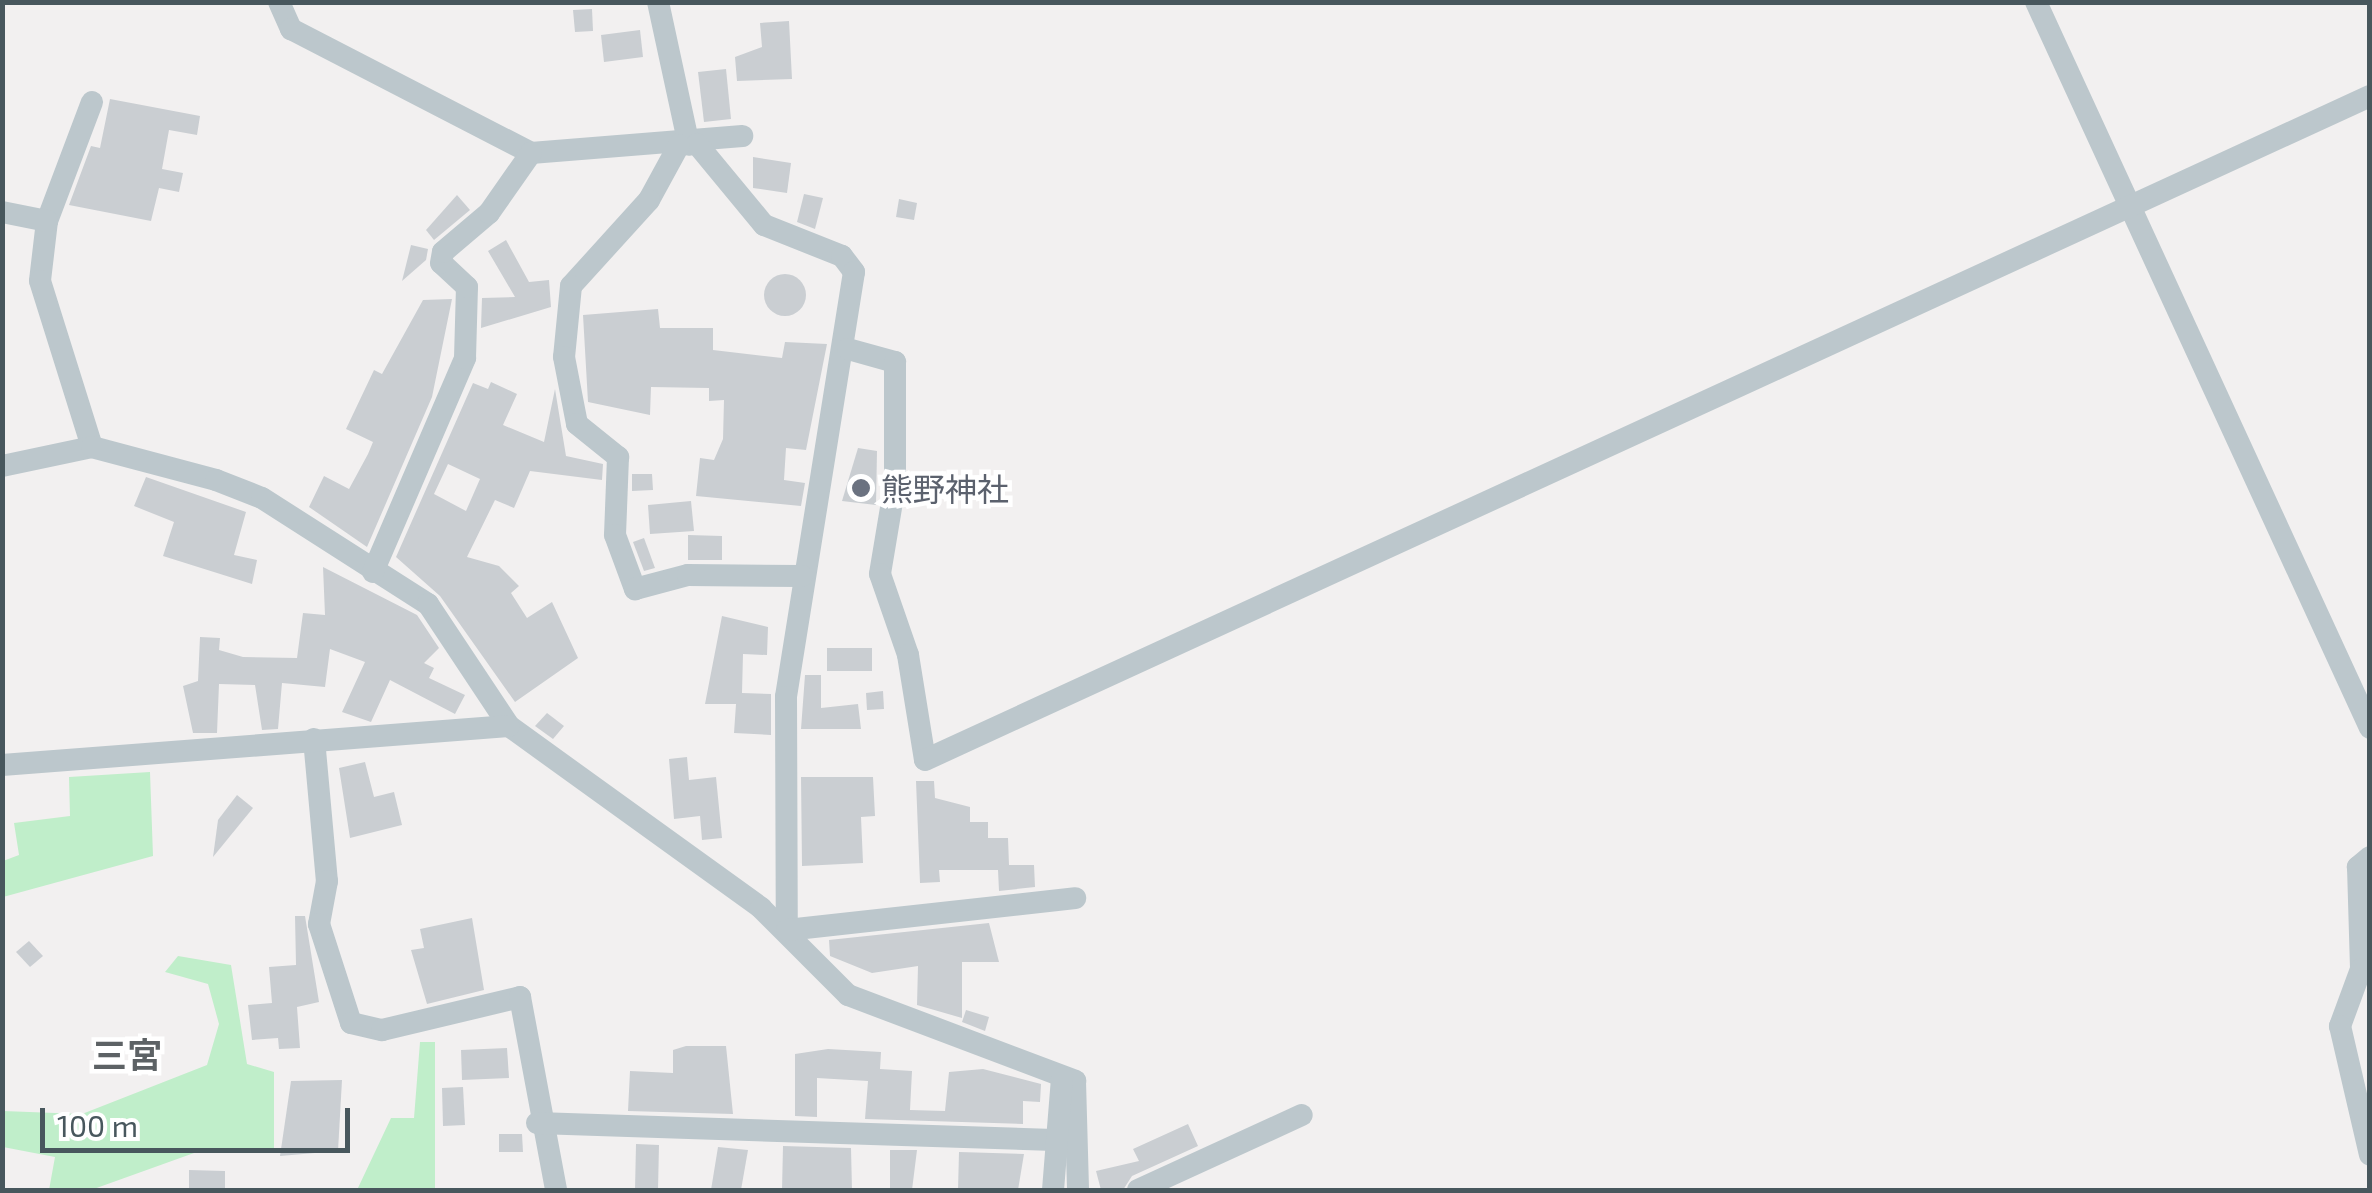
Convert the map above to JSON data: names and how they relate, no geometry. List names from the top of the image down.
{
  "districts": ["三宮"],
  "places": ["熊野神社"],
  "scale_bar": "100 m"
}
